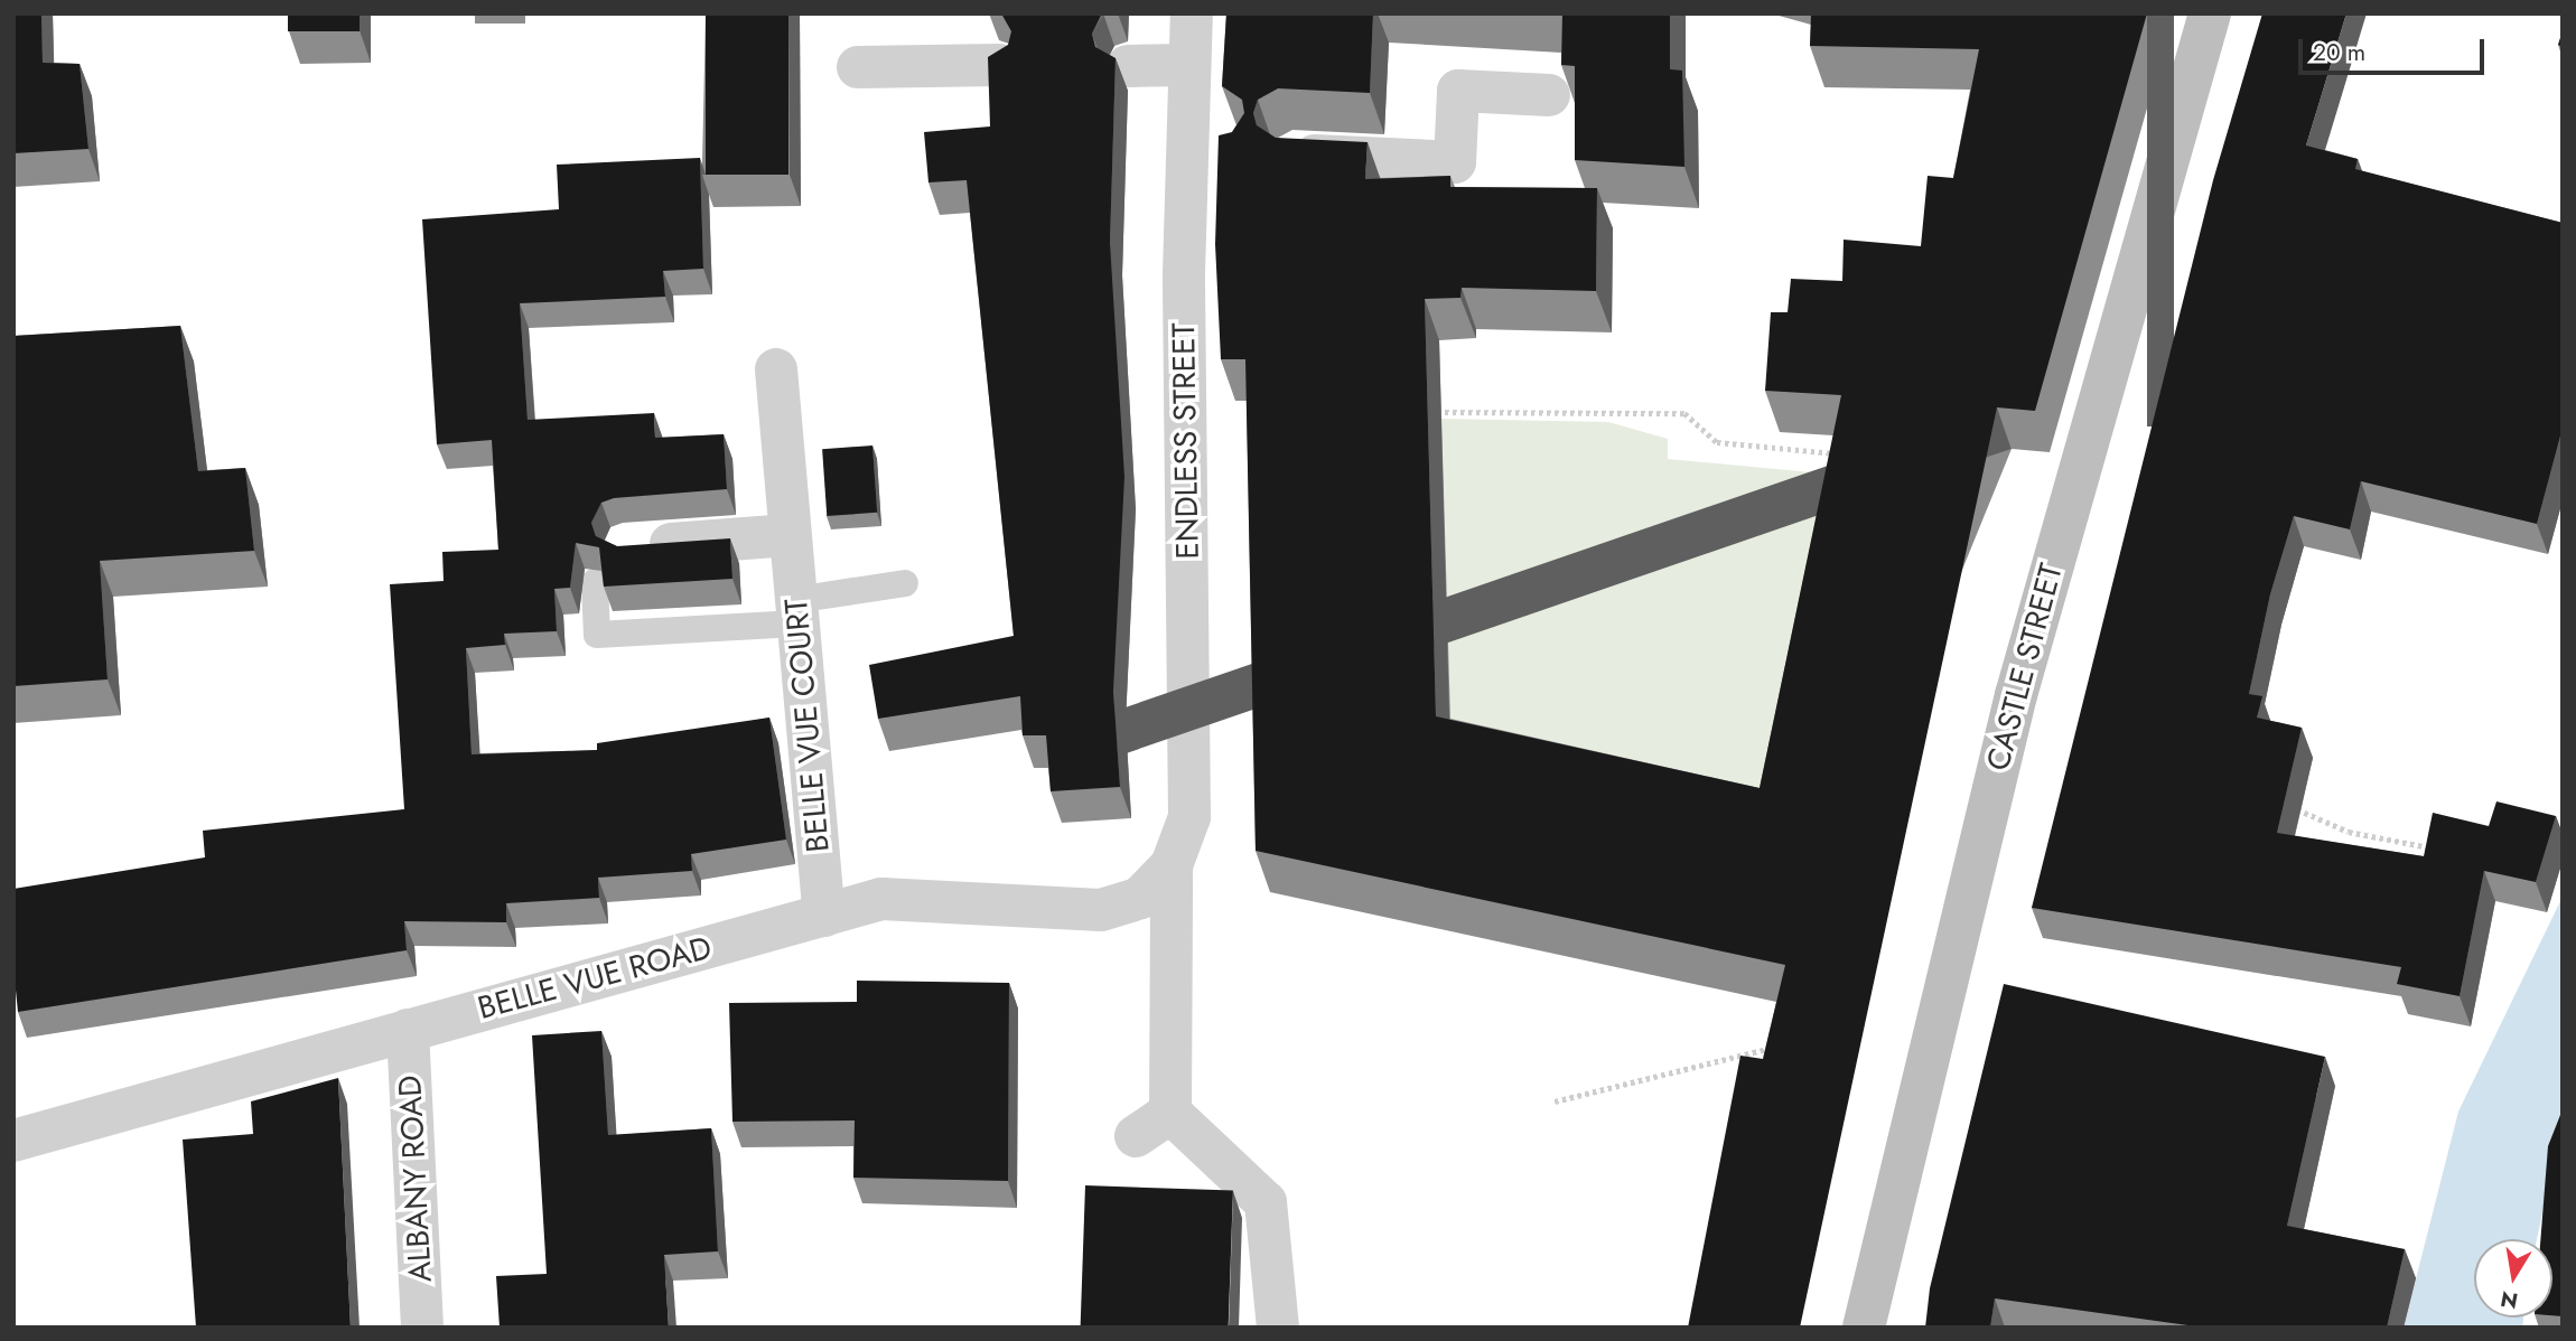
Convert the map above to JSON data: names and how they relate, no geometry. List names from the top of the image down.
{
  "streets": {
    "street": [
      "ENDLESS STREET",
      "CASTLE STREET",
      "BELLE VUE COURT",
      "BELLE VUE ROAD",
      "ALBANY ROAD"
    ]
  },
  "crossings": [
    ["ENDLESS STREET", "BELLE VUE ROAD"],
    ["BELLE VUE COURT", "BELLE VUE ROAD"],
    ["BELLE VUE ROAD", "ALBANY ROAD"]
  ],
  "scale_bar": "20 m",
  "north": "bottom"
}
